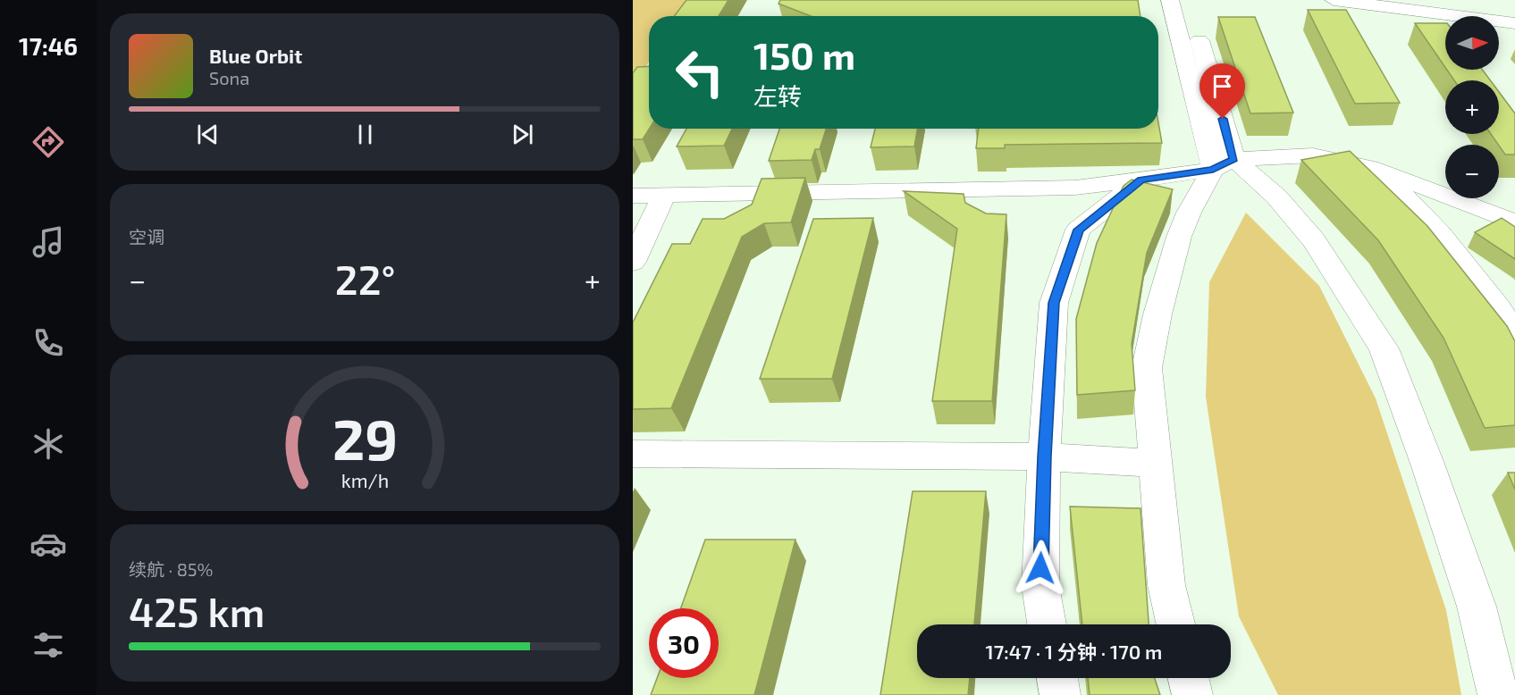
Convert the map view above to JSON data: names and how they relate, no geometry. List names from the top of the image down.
{
  "north": "right",
  "page": {
    "tabs": "17:46",
    "map_buttons": ["+", "−"],
    "turn": ["150 m", "左转"],
    "song": ["Blue Orbit", "Sona"],
    "tile": [
      "空调",
      ["续航 · 85%", "425 km"]
    ],
    "heat": ["−", "22°", "+"],
    "limit": "30",
    "trip": "17:47 · 1 分钟 · 170 m",
    "gauge": ["29", "km/h"]
  }
}
